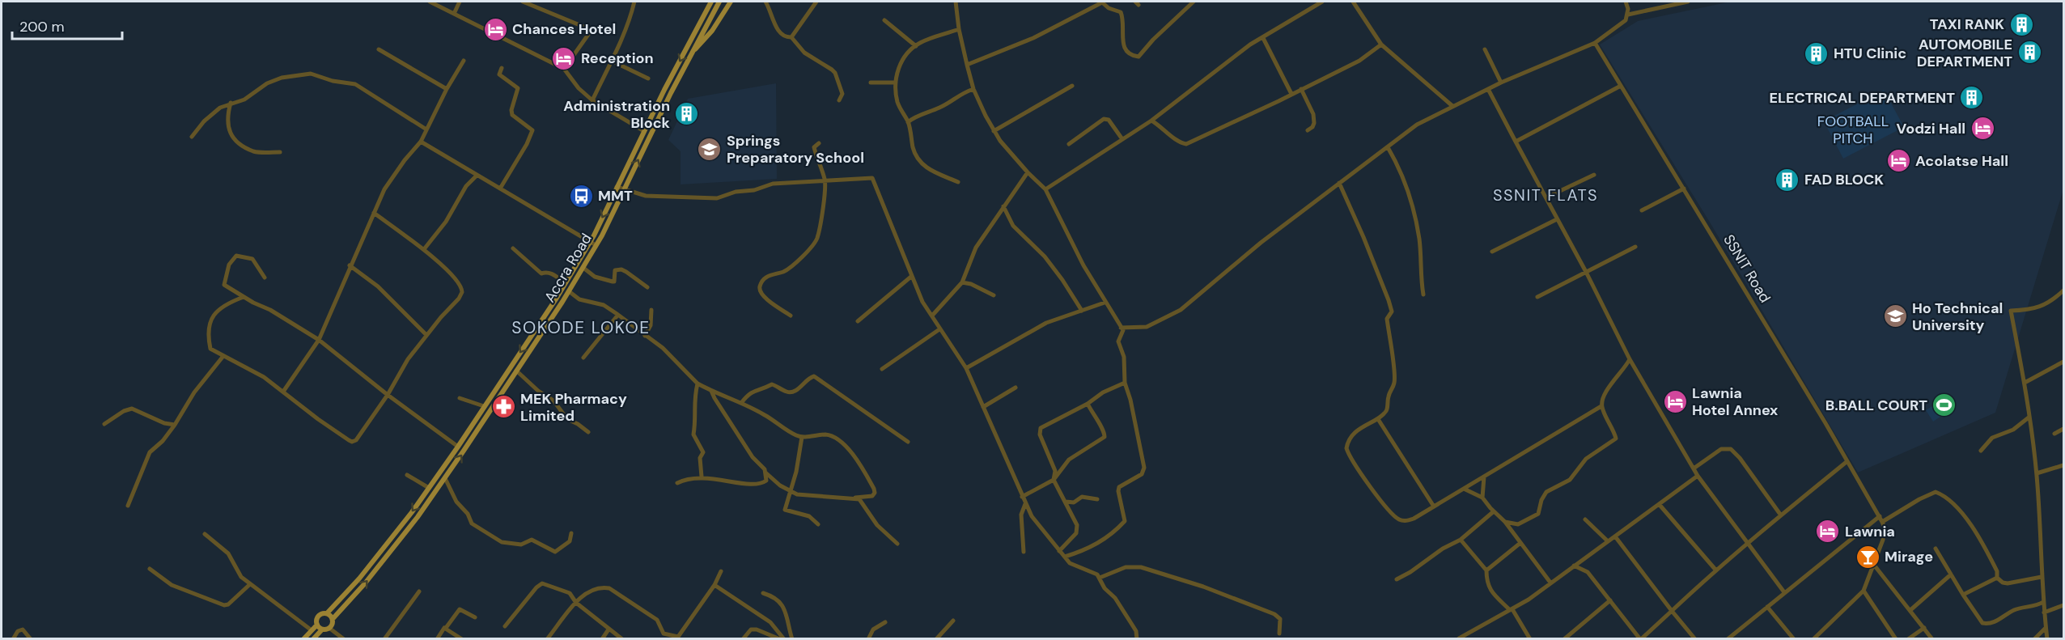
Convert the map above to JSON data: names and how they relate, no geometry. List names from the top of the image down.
{
  "streets": {
    "main road": ["Accra Road"],
    "street": ["SSNIT Road"]
  },
  "districts": ["SSNIT FLATS", "SOKODE LOKOE"],
  "parks": ["FOOTBALL PITCH"],
  "places": {
    "building": [
      "TAXI RANK",
      "AUTOMOBILE DEPARTMENT",
      "HTU Clinic",
      "ELECTRICAL DEPARTMENT",
      "Administration Block",
      "FAD BLOCK"
    ],
    "hotel": [
      "Chances Hotel",
      "Reception",
      "Vodzi Hall",
      "Acolatse Hall",
      "Lawnia Hotel Annex",
      "Lawnia"
    ],
    "school or university": ["Springs Preparatory School", "Ho Technical University"],
    "bus stop": ["MMT"],
    "sports": ["B.BALL COURT"],
    "pharmacy": ["MEK Pharmacy Limited"],
    "bar": ["Mirage"]
  },
  "scale_bar": "200 m"
}
